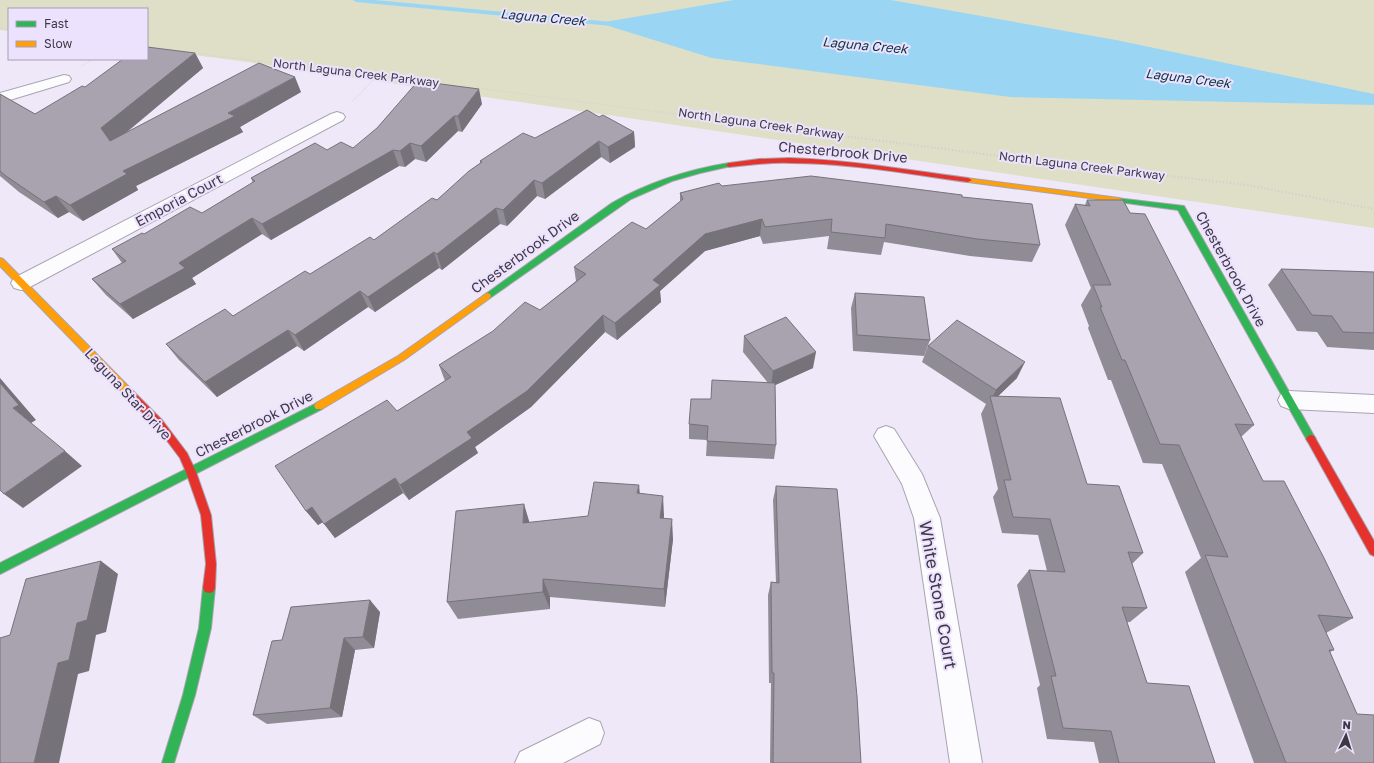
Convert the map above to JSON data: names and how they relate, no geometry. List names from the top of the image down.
{
  "streets": {
    "street": [
      "Chesterbrook Drive",
      "Emporia Court",
      "Laguna Star Drive",
      "White Stone Court"
    ],
    "path": ["North Laguna Creek Parkway"]
  },
  "crossings": [
    ["Chesterbrook Drive", "Laguna Star Drive"],
    ["Emporia Court", "Laguna Star Drive"]
  ],
  "water": ["Laguna Creek"],
  "legend": ["Fast", "Slow"],
  "north": "top"
}
